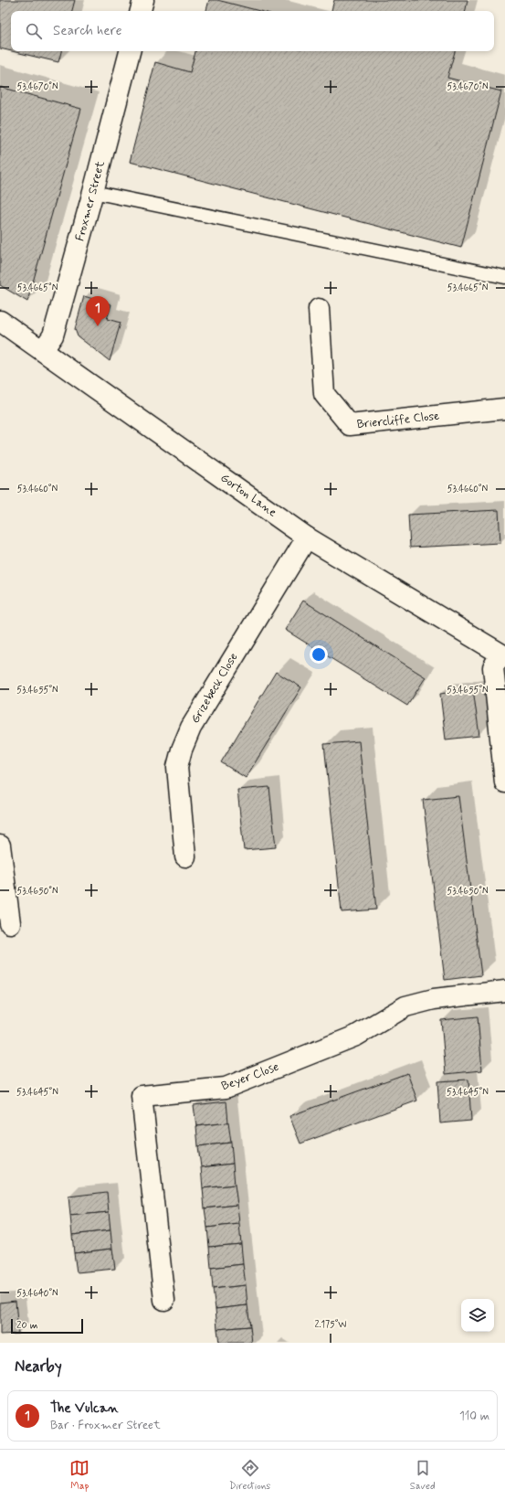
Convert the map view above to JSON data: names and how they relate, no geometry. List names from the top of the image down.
{
  "streets": {
    "street": [
      "Froxmer Street",
      "Briercliffe Close",
      "Gorton Lane",
      "Grizebeck Close",
      "Beyer Close"
    ]
  },
  "crossings": [
    ["Froxmer Street", "Gorton Lane"],
    ["Gorton Lane", "Grizebeck Close"]
  ],
  "scale_bar": "20 m",
  "page": {
    "search": "Search here",
    "pins": "1",
    "scale": "20 m",
    "heading": "Nearby",
    "list": [
      {
        "mark": "1",
        "name": "The Vulcan",
        "note": "Bar · Froxmer Street",
        "value": "110 m"
      }
    ],
    "nav": ["Map", "Directions", "Saved"]
  },
  "coordinates": [
    "53.4670°N",
    "53.4665°N",
    "53.4660°N",
    "53.4655°N",
    "53.4650°N",
    "53.4645°N",
    "53.4640°N",
    "2.175°W"
  ]
}
